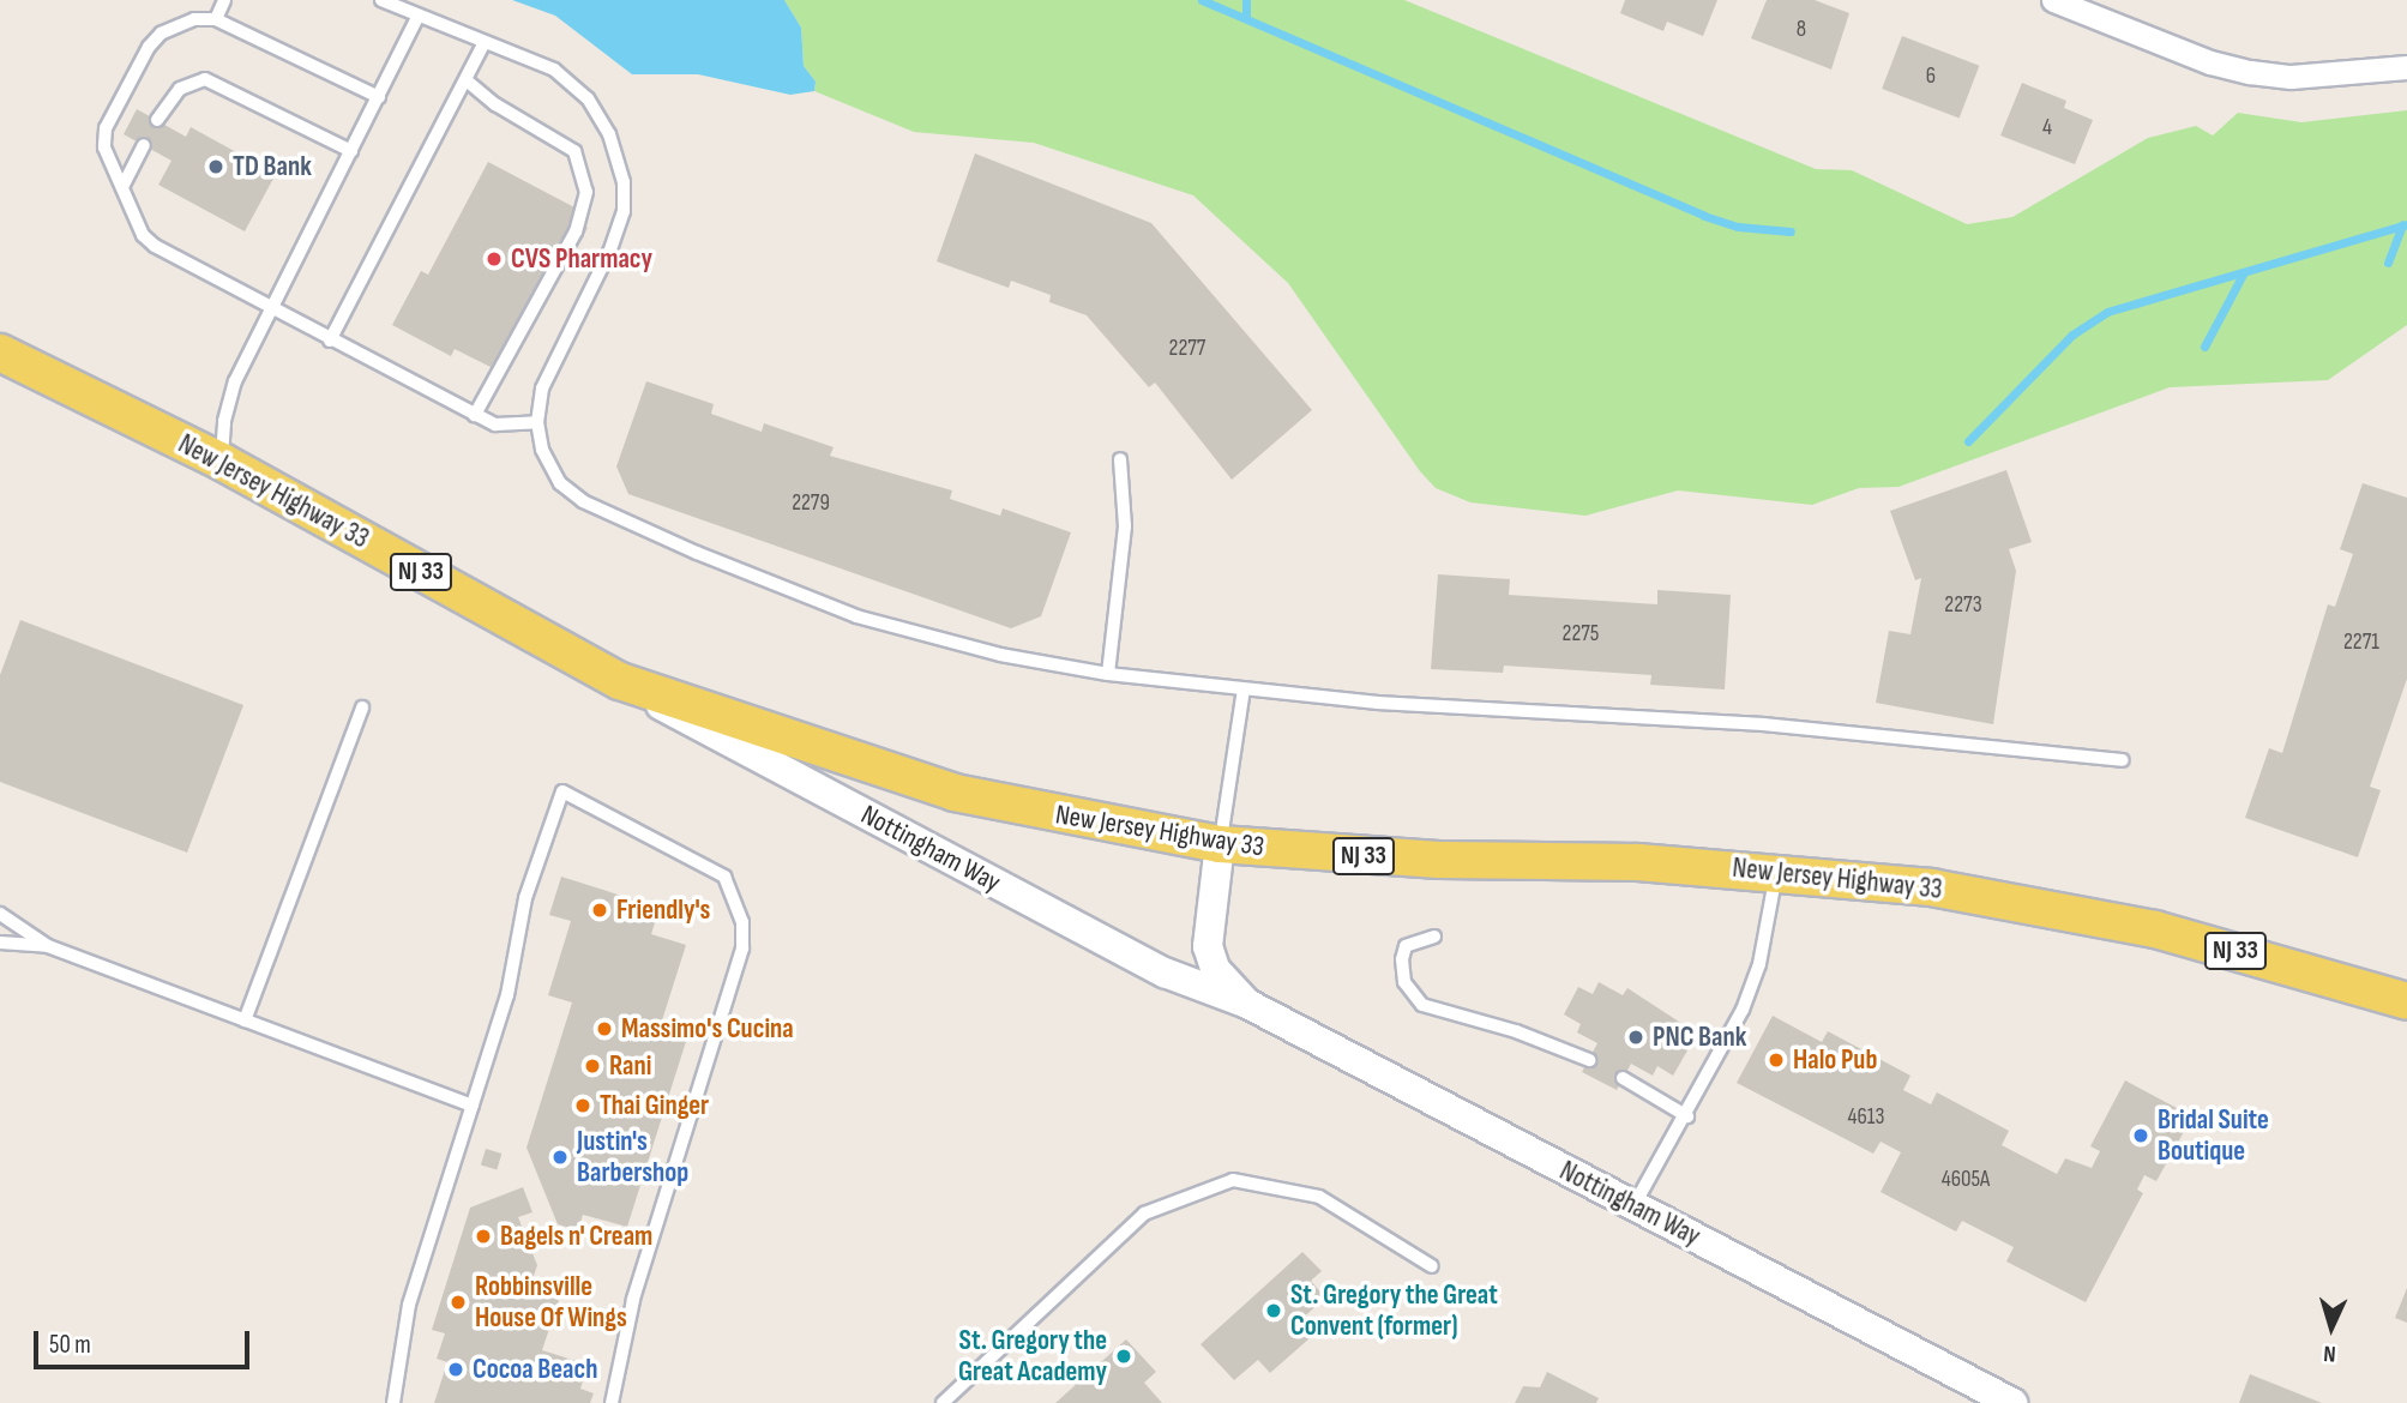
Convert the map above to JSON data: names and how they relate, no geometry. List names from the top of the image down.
{
  "streets": {
    "main road": ["New Jersey Highway 33", "NJ 33"],
    "street": ["Nottingham Way"]
  },
  "crossings": [
    ["New Jersey Highway 33", "Nottingham Way"]
  ],
  "places": [
    "TD Bank",
    "CVS Pharmacy",
    "Friendly's",
    "Massimo's Cucina",
    "PNC Bank",
    "Halo Pub",
    "Rani",
    "Thai Ginger",
    "Bridal Suite Boutique",
    "Justin's Barbershop",
    "Bagels n' Cream",
    "Robbinsville House Of Wings",
    "St. Gregory the Great Convent (former)",
    "St. Gregory the Great Academy",
    "Cocoa Beach"
  ],
  "house_numbers": [
    "8",
    "6",
    "4",
    "2277",
    "2279",
    "2273",
    "2275",
    "2271",
    "4613",
    "4605A"
  ],
  "scale_bar": "50 m",
  "north": "bottom"
}
